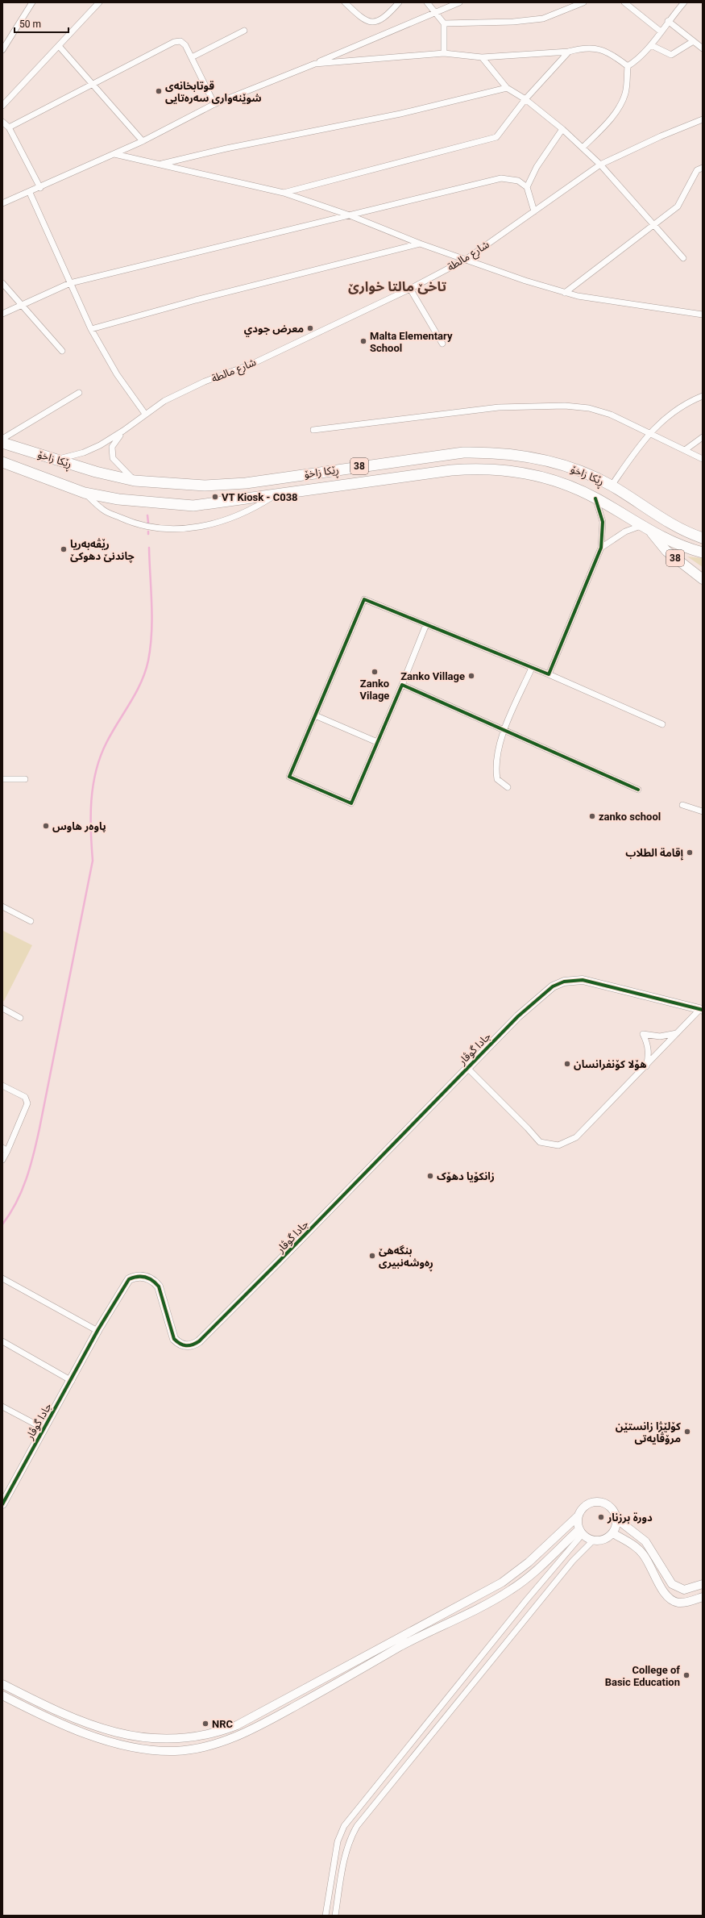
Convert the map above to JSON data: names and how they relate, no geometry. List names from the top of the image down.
{
  "streets": {
    "highway": ["ڕێکا زاخۆ", "38"],
    "street": ["شارع مالطة", "جادا گوڤار"]
  },
  "crossings": [
    ["شارع مالطة", "ڕێکا زاخۆ"]
  ],
  "districts": ["تاخێ مالتا خوارێ"],
  "places": [
    "قوتابخانەی شوێنەواری سەرەتایی",
    "معرض جودي",
    "Malta Elementary School",
    "VT Kiosk - C038",
    "رێڤەبەریا چاندنێ دهوکێ",
    "Zanko Vilage",
    "Zanko Village",
    "zanko school",
    "پاوەر هاوس",
    "إقامة الطلاب",
    "هۆلا كۆنفرانسان",
    "زانکۆیا دهۆک",
    "بنگه‌هێ ڕه‌وشه‌نبیرى",
    "كۆلێژا زانستێن مرۆڤایەتی",
    "دورة برزنار",
    "College of Basic Education",
    "NRC"
  ],
  "scale_bar": "50 m"
}
